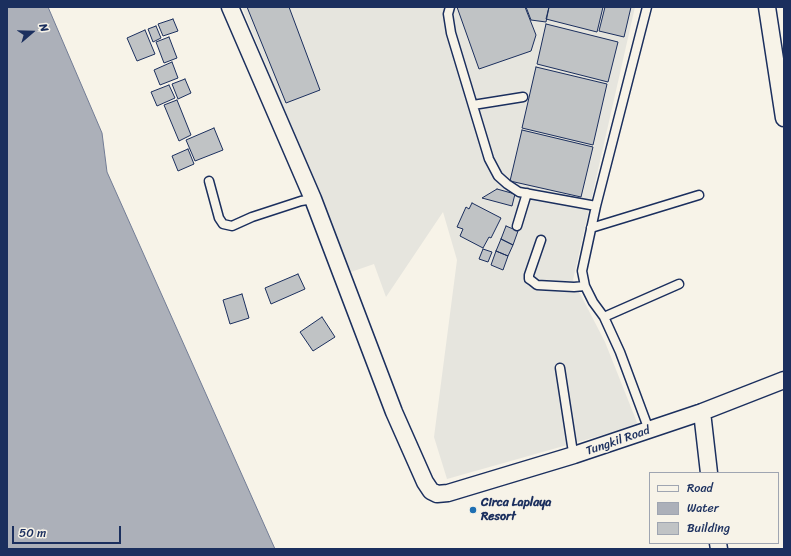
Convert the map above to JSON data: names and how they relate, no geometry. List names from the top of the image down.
{
  "streets": {
    "street": ["Tungkil Road"]
  },
  "places": ["Circa Laplaya Resort"],
  "legend": ["Road", "Water", "Building"],
  "scale_bar": "50 m",
  "north": "right"
}
